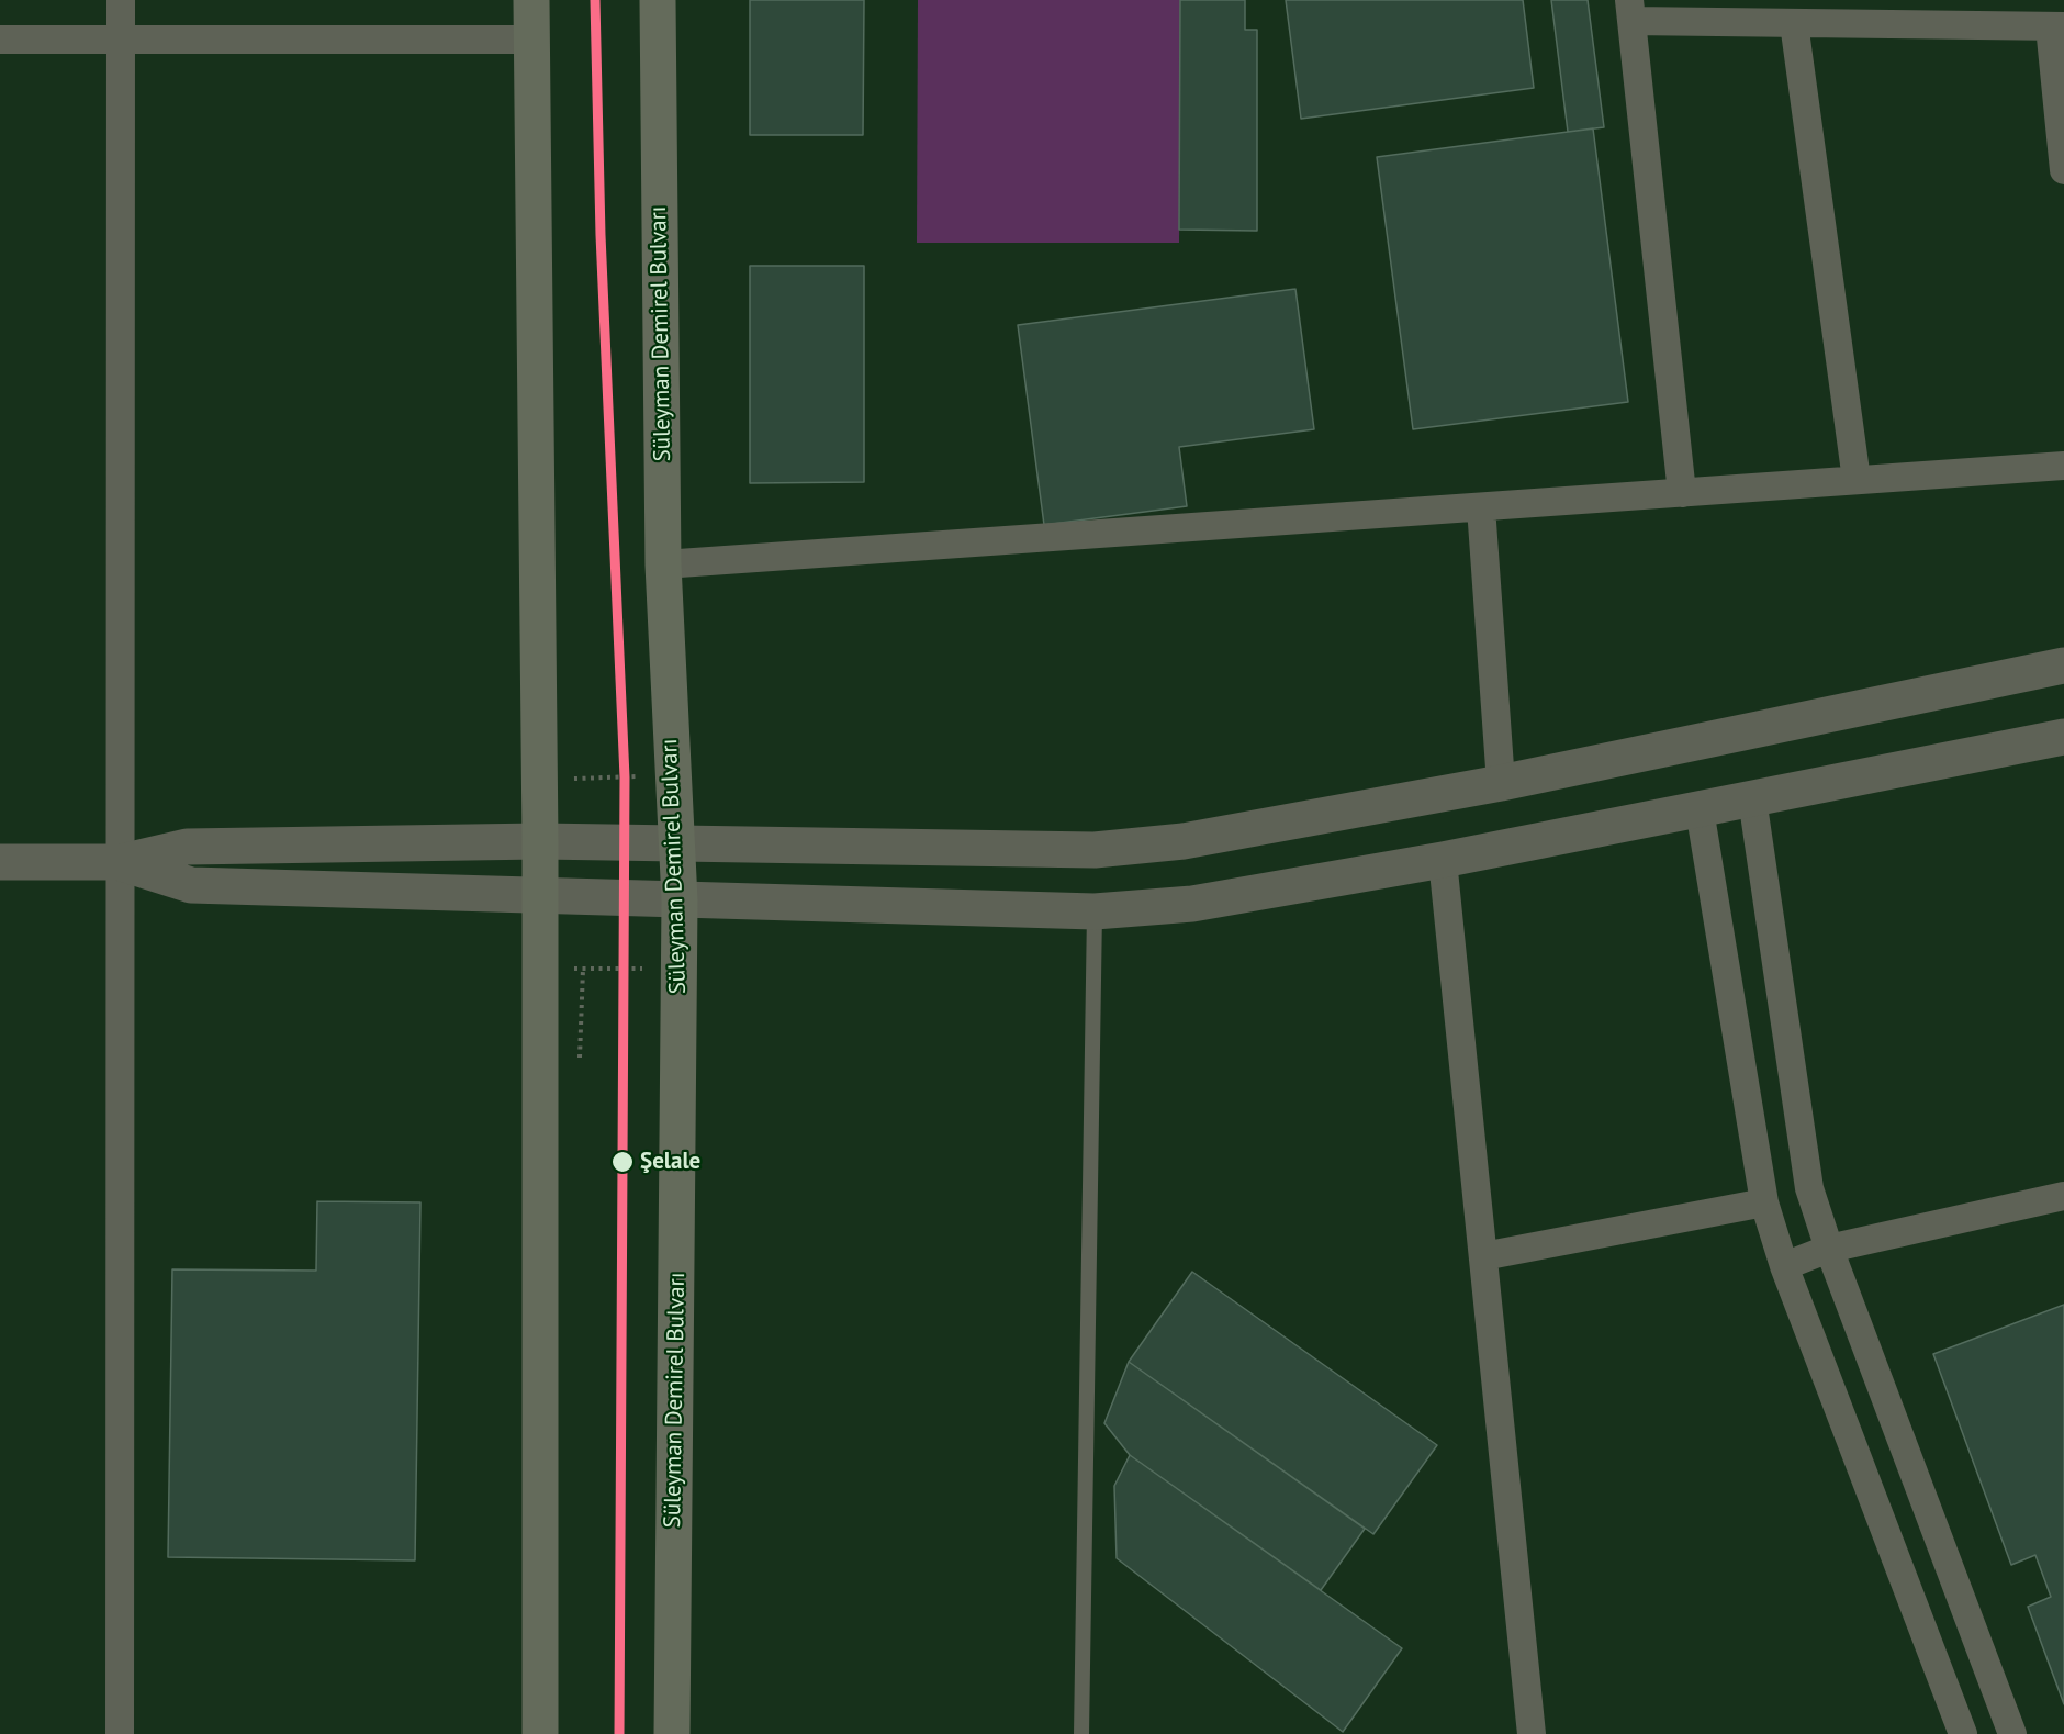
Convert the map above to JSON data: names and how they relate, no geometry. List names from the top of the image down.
{
  "streets": {
    "main road": ["Süleyman Demirel Bulvarı"]
  },
  "places": ["Şelale"]
}
